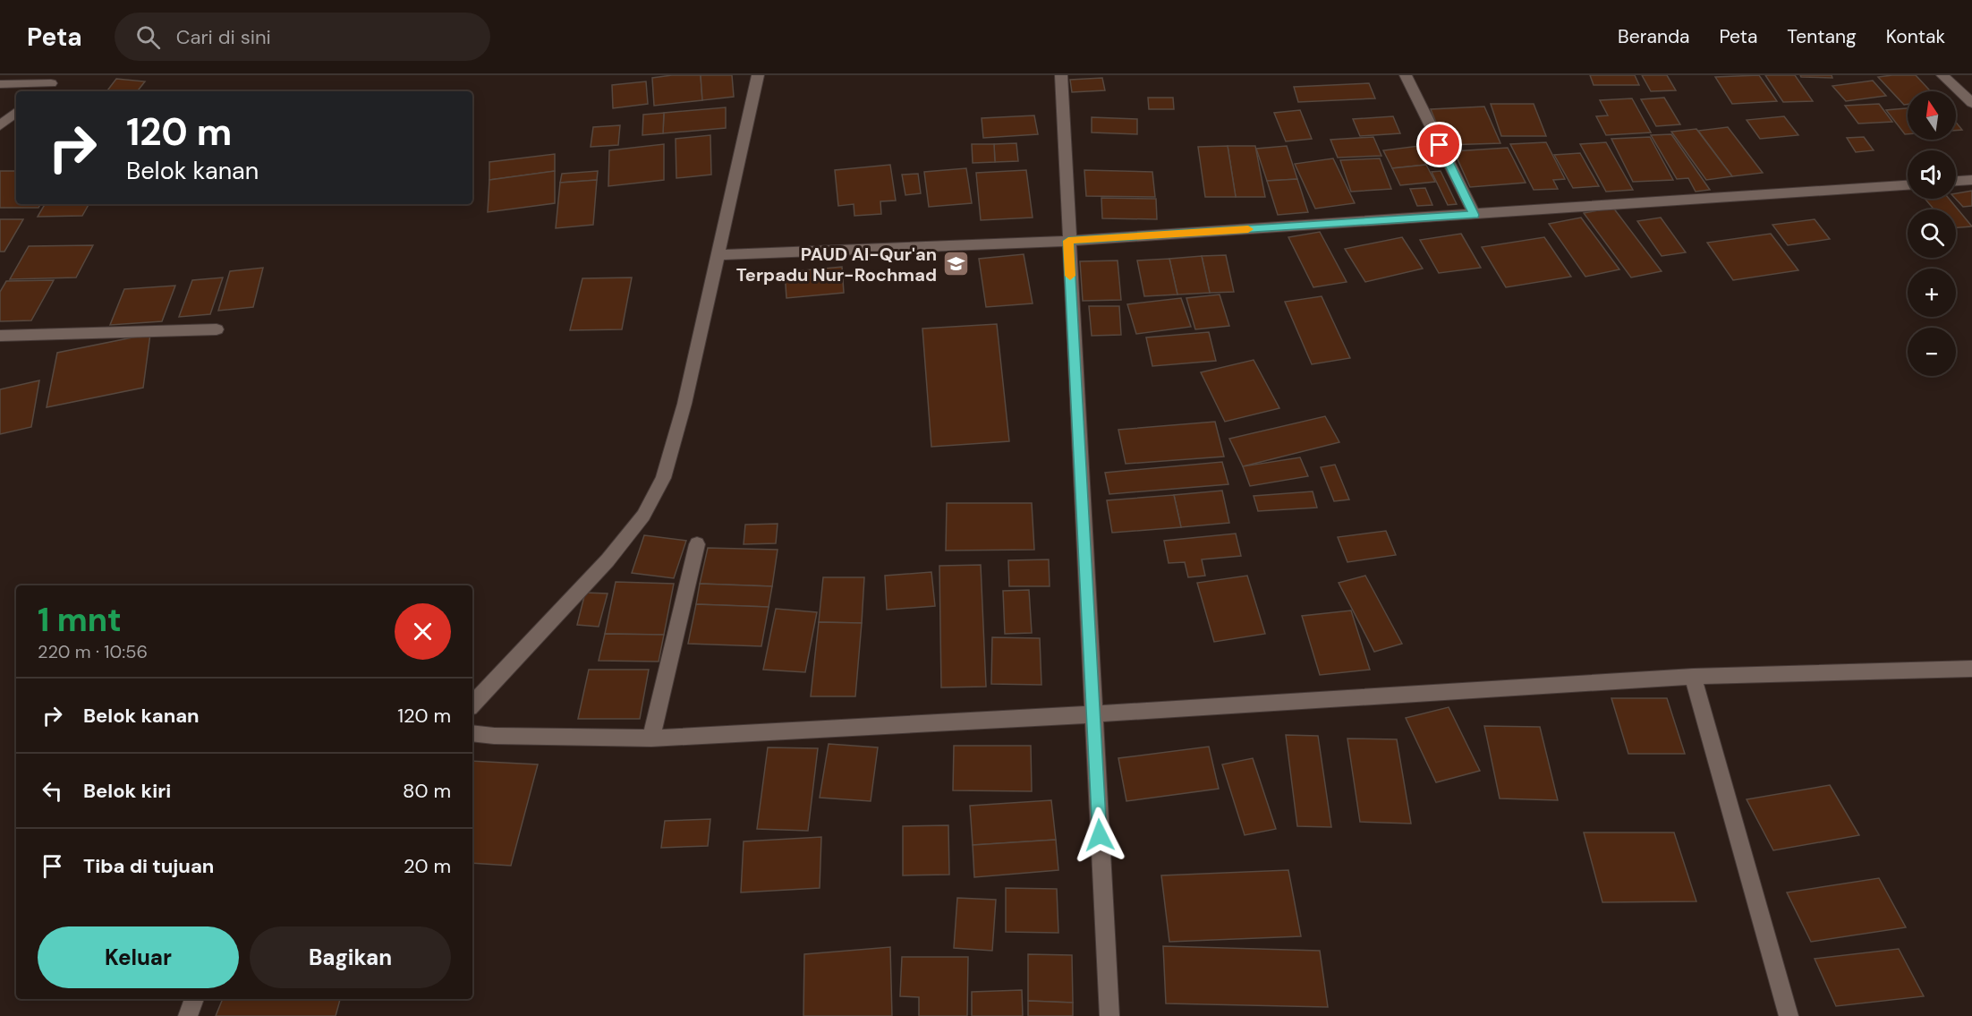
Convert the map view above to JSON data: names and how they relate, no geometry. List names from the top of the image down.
{
  "places": {
    "school or university": ["PAUD Al-Qur'an Terpadu Nur-Rochmad"]
  },
  "north": "top",
  "page": {
    "header": "Peta",
    "search": "Cari di sini",
    "nav": [
      "Beranda",
      "Peta",
      "Tentang",
      "Kontak"
    ],
    "map_buttons": ["+", "−"],
    "turn": ["120 m", "Belok kanan"],
    "heading": ["1 mnt", "220 m · 10:56"],
    "list": [
      {
        "name": "Belok kanan",
        "value": "120 m"
      },
      {
        "name": "Belok kiri",
        "value": "80 m"
      },
      {
        "name": "Tiba di tujuan",
        "value": "20 m"
      }
    ],
    "buttons": ["Keluar", "Bagikan"]
  }
}
